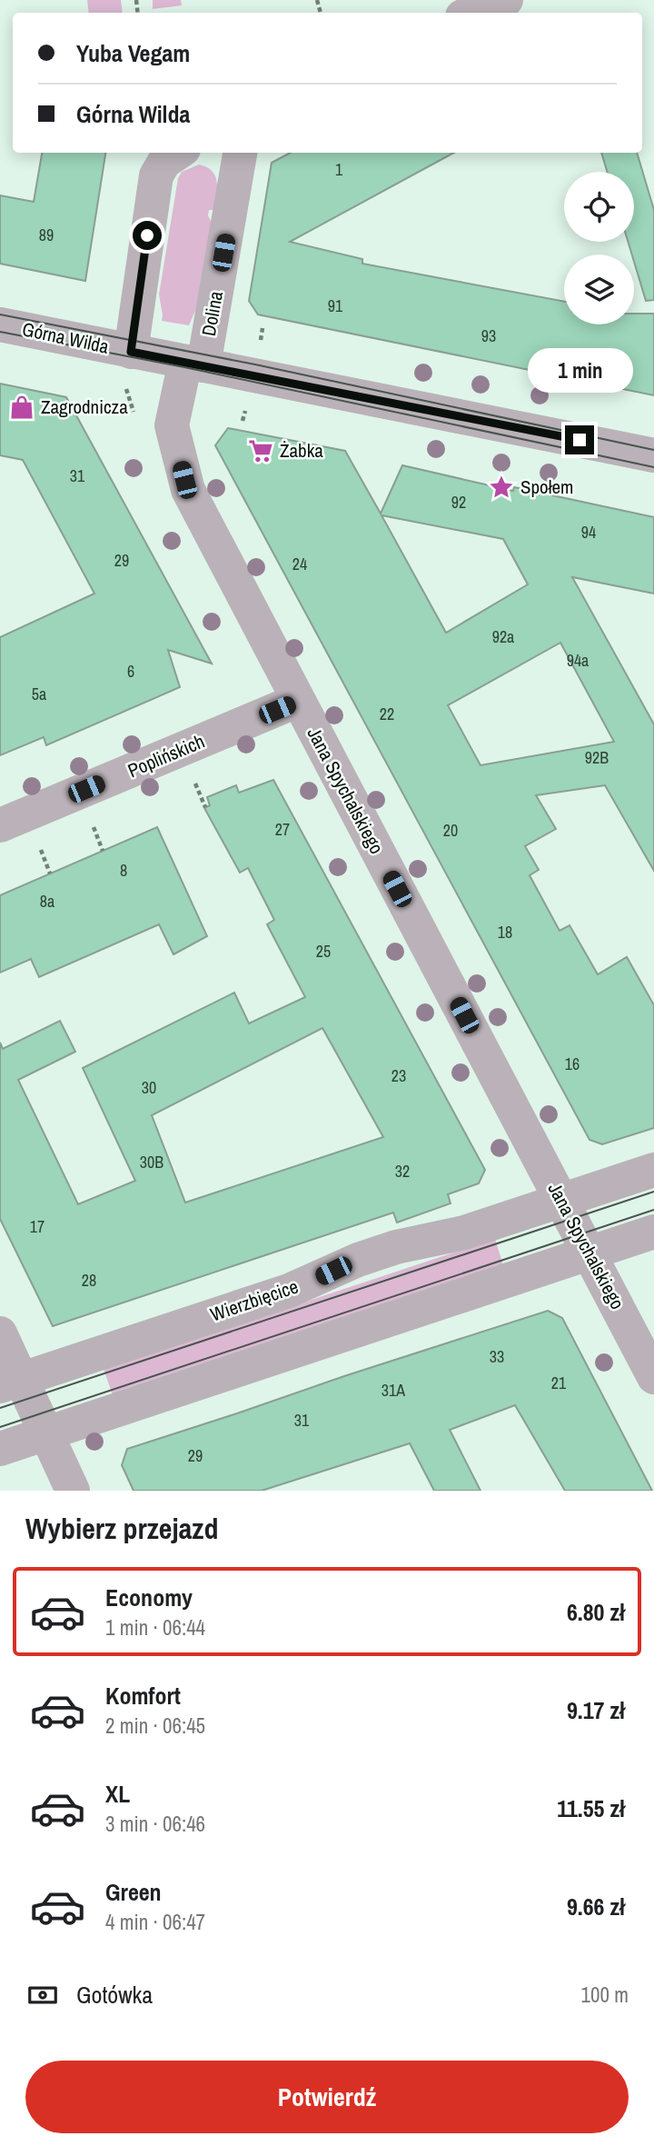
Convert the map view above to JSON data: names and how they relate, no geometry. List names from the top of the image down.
{
  "streets": {
    "street": [
      "Dolina",
      "Górna Wilda",
      "Poplińskich",
      "Jana Spychalskiego",
      "Wierzbięcice"
    ]
  },
  "crossings": [
    ["Dolina", "Górna Wilda"],
    ["Dolina", "Jana Spychalskiego"],
    ["Górna Wilda", "Jana Spychalskiego"],
    ["Poplińskich", "Jana Spychalskiego"],
    ["Jana Spychalskiego", "Wierzbięcice"]
  ],
  "places": {
    "shop": ["Zagrodnicza"],
    "supermarket": ["Żabka"],
    "place": ["Społem"]
  },
  "house_numbers": [
    "1",
    "89",
    "91",
    "93",
    "31",
    "92",
    "94",
    "29",
    "24",
    "92a",
    "94a",
    "6",
    "5a",
    "22",
    "92B",
    "27",
    "20",
    "8",
    "8a",
    "18",
    "25",
    "16",
    "23",
    "30",
    "30B",
    "32",
    "17",
    "28",
    "33",
    "21",
    "31A",
    "31",
    "29"
  ],
  "page": {
    "banner": ["Yuba Vegam", "Górna Wilda"],
    "bubble": "1 min",
    "heading": "Wybierz przejazd",
    "list": [
      {
        "name": "Economy",
        "note": "1 min · 06:44",
        "value": "6.80 zł"
      },
      {
        "name": "Komfort",
        "note": "2 min · 06:45",
        "value": "9.17 zł"
      },
      {
        "name": "XL",
        "note": "3 min · 06:46",
        "value": "11.55 zł"
      },
      {
        "name": "Green",
        "note": "4 min · 06:47",
        "value": "9.66 zł"
      }
    ],
    "pay": ["Gotówka", "100 m"],
    "buttons": "Potwierdź"
  }
}
